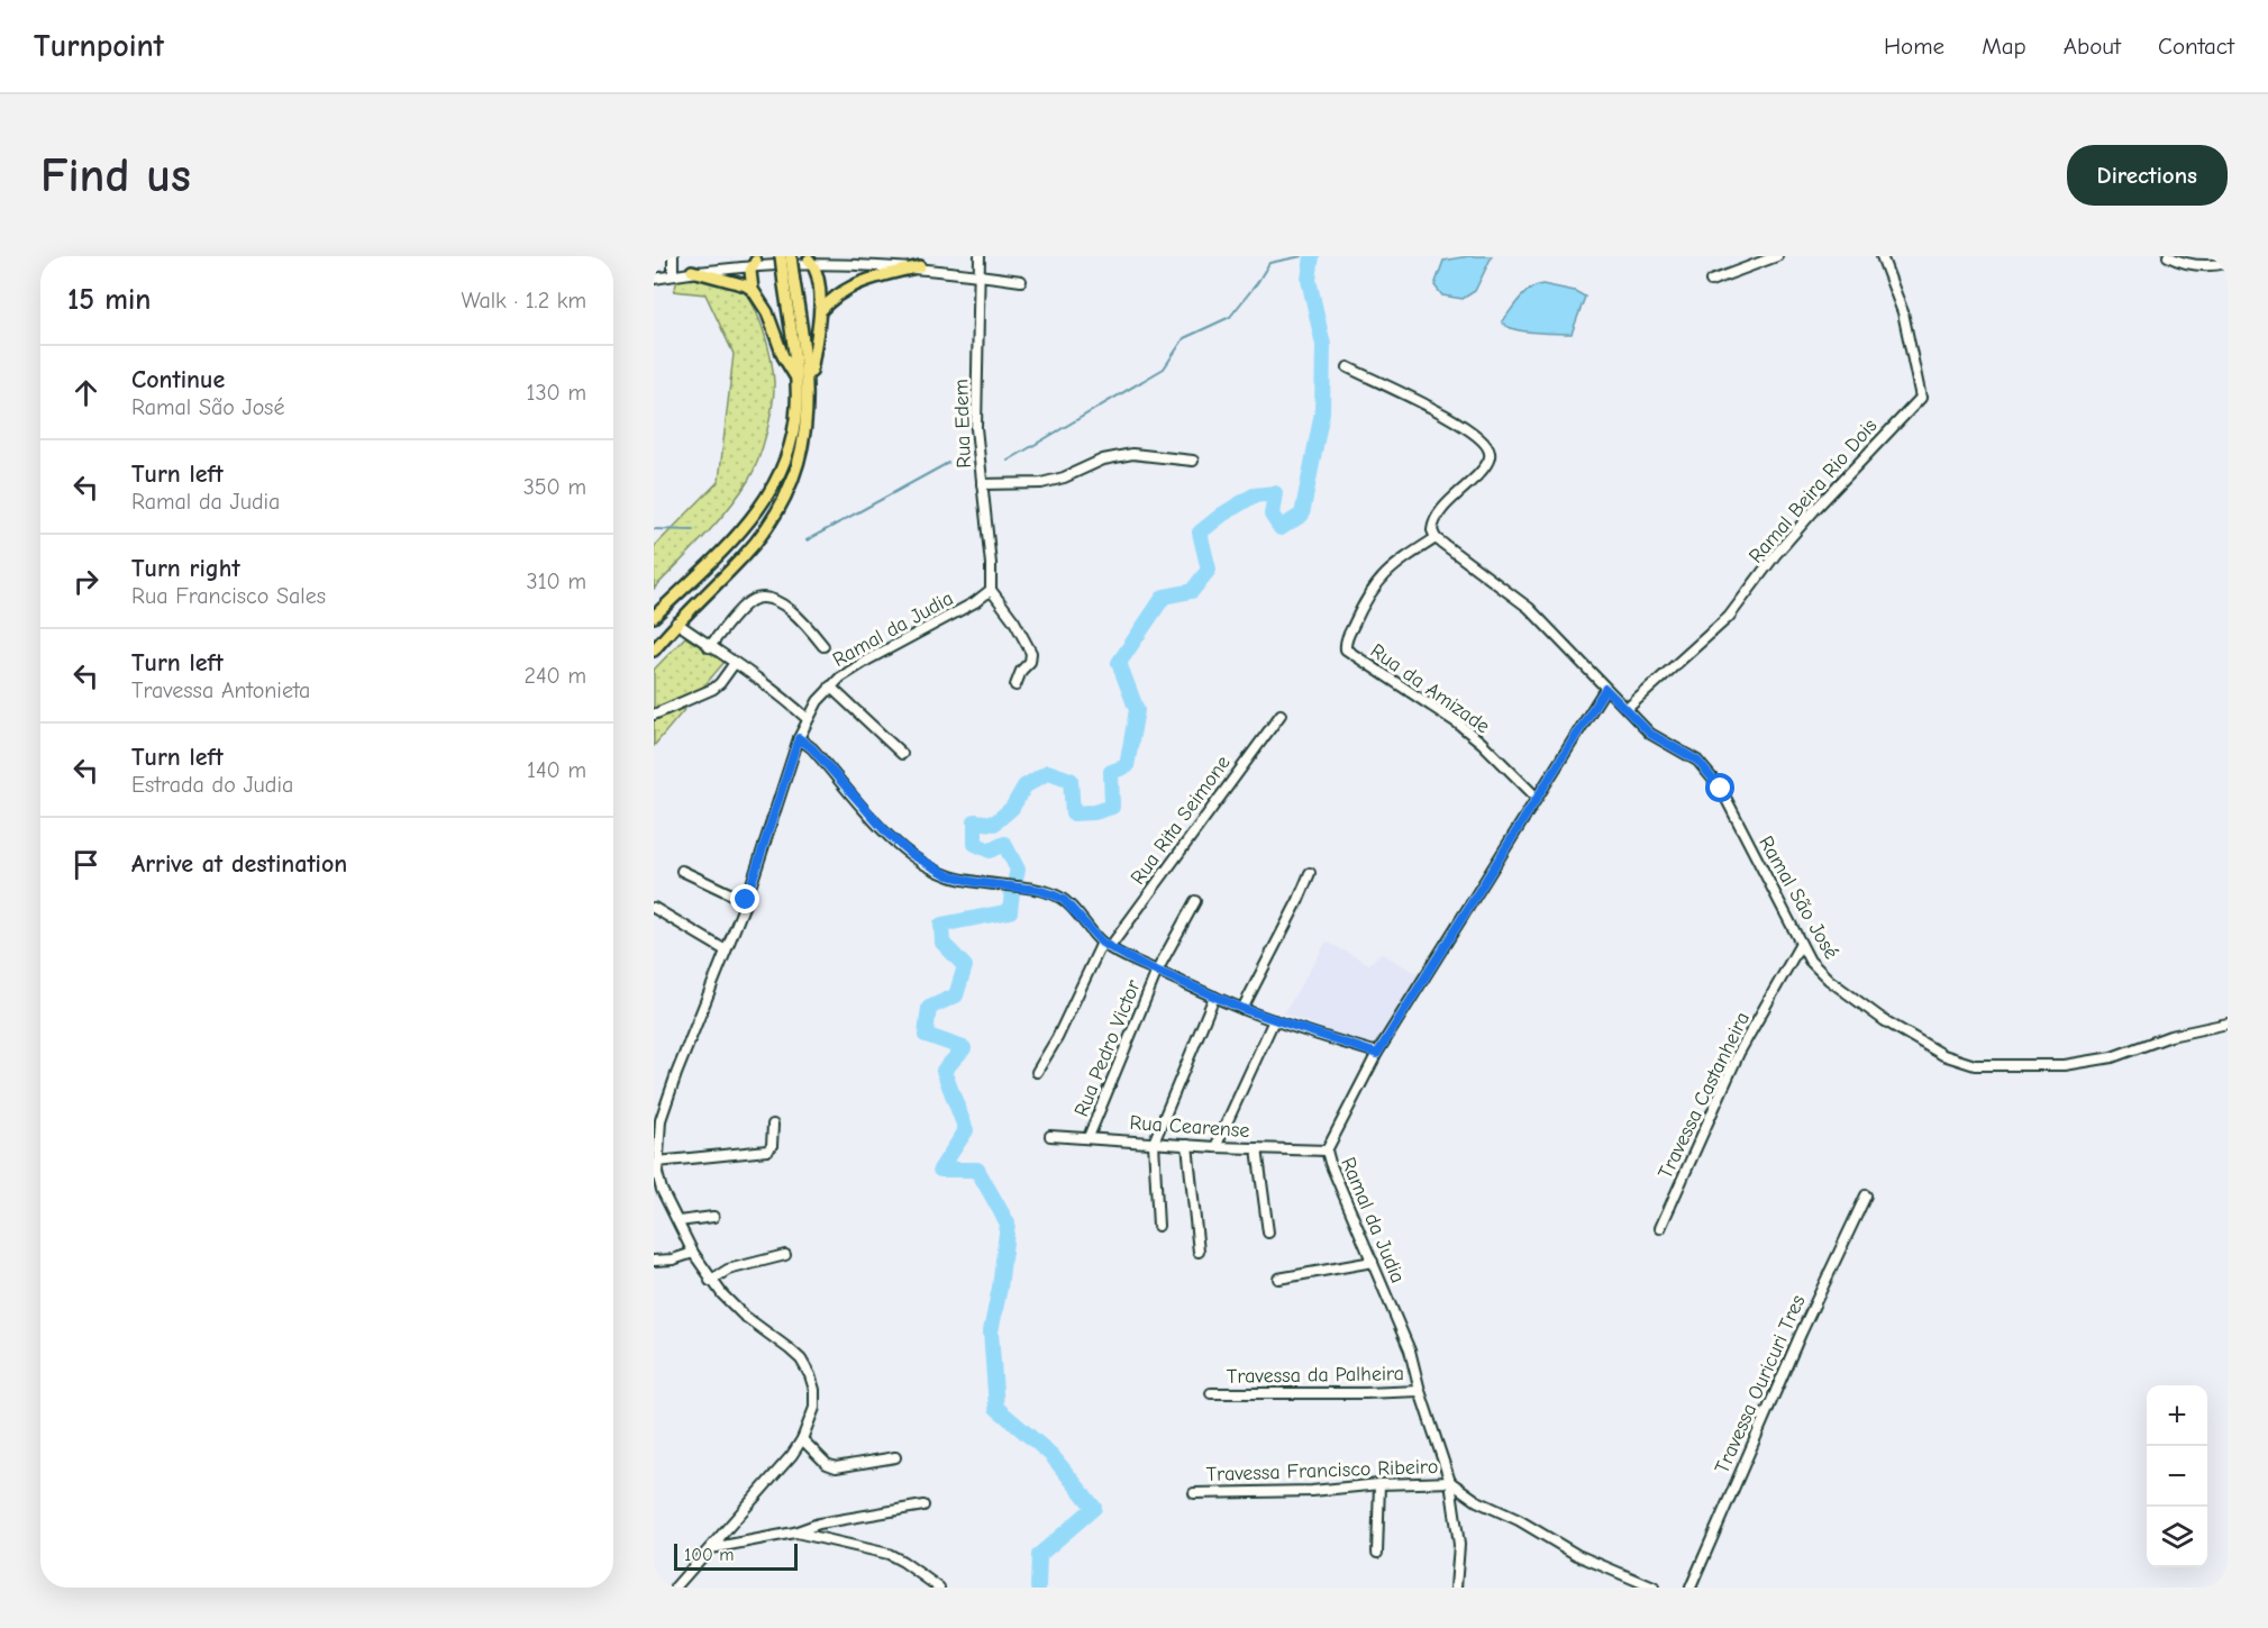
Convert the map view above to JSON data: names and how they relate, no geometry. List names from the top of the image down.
{
  "streets": {
    "street": [
      "Rua Edem",
      "Ramal Beira Rio Dois",
      "Ramal da Judia",
      "Rua da Amizade",
      "Rua Rita Seimone",
      "Ramal São José",
      "Rua Pedro Victor",
      "Travessa Castanheira",
      "Rua Cearense",
      "Travessa da Palheira",
      "Travessa Ouricuri Tres",
      "Travessa Francisco Ribeiro"
    ]
  },
  "crossings": [
    ["Rua Edem", "Ramal da Judia"],
    ["Ramal Beira Rio Dois", "Ramal São José"],
    ["Ramal da Judia", "Rua da Amizade"],
    ["Ramal da Judia", "Ramal São José"],
    ["Ramal da Judia", "Rua Cearense"],
    ["Ramal da Judia", "Travessa da Palheira"],
    ["Ramal da Judia", "Travessa Francisco Ribeiro"],
    ["Rua da Amizade", "Ramal São José"],
    ["Ramal São José", "Travessa Castanheira"],
    ["Rua Pedro Victor", "Rua Cearense"]
  ],
  "scale_bar": "100 m",
  "page": {
    "header": "Turnpoint",
    "nav": [
      "Home",
      "Map",
      "About",
      "Contact"
    ],
    "buttons": "Directions",
    "title": "Find us",
    "heading": ["15 min", "Walk · 1.2 km"],
    "list": [
      ["Continue", "Ramal São José", "130 m"],
      ["Turn left", "Ramal da Judia", "350 m"],
      ["Turn right", "Rua Francisco Sales", "310 m"],
      ["Turn left", "Travessa Antonieta", "240 m"],
      ["Turn left", "Estrada do Judia", "140 m"],
      "Arrive at destination"
    ],
    "map_buttons": ["+", "−"],
    "scale": "100 m"
  }
}
